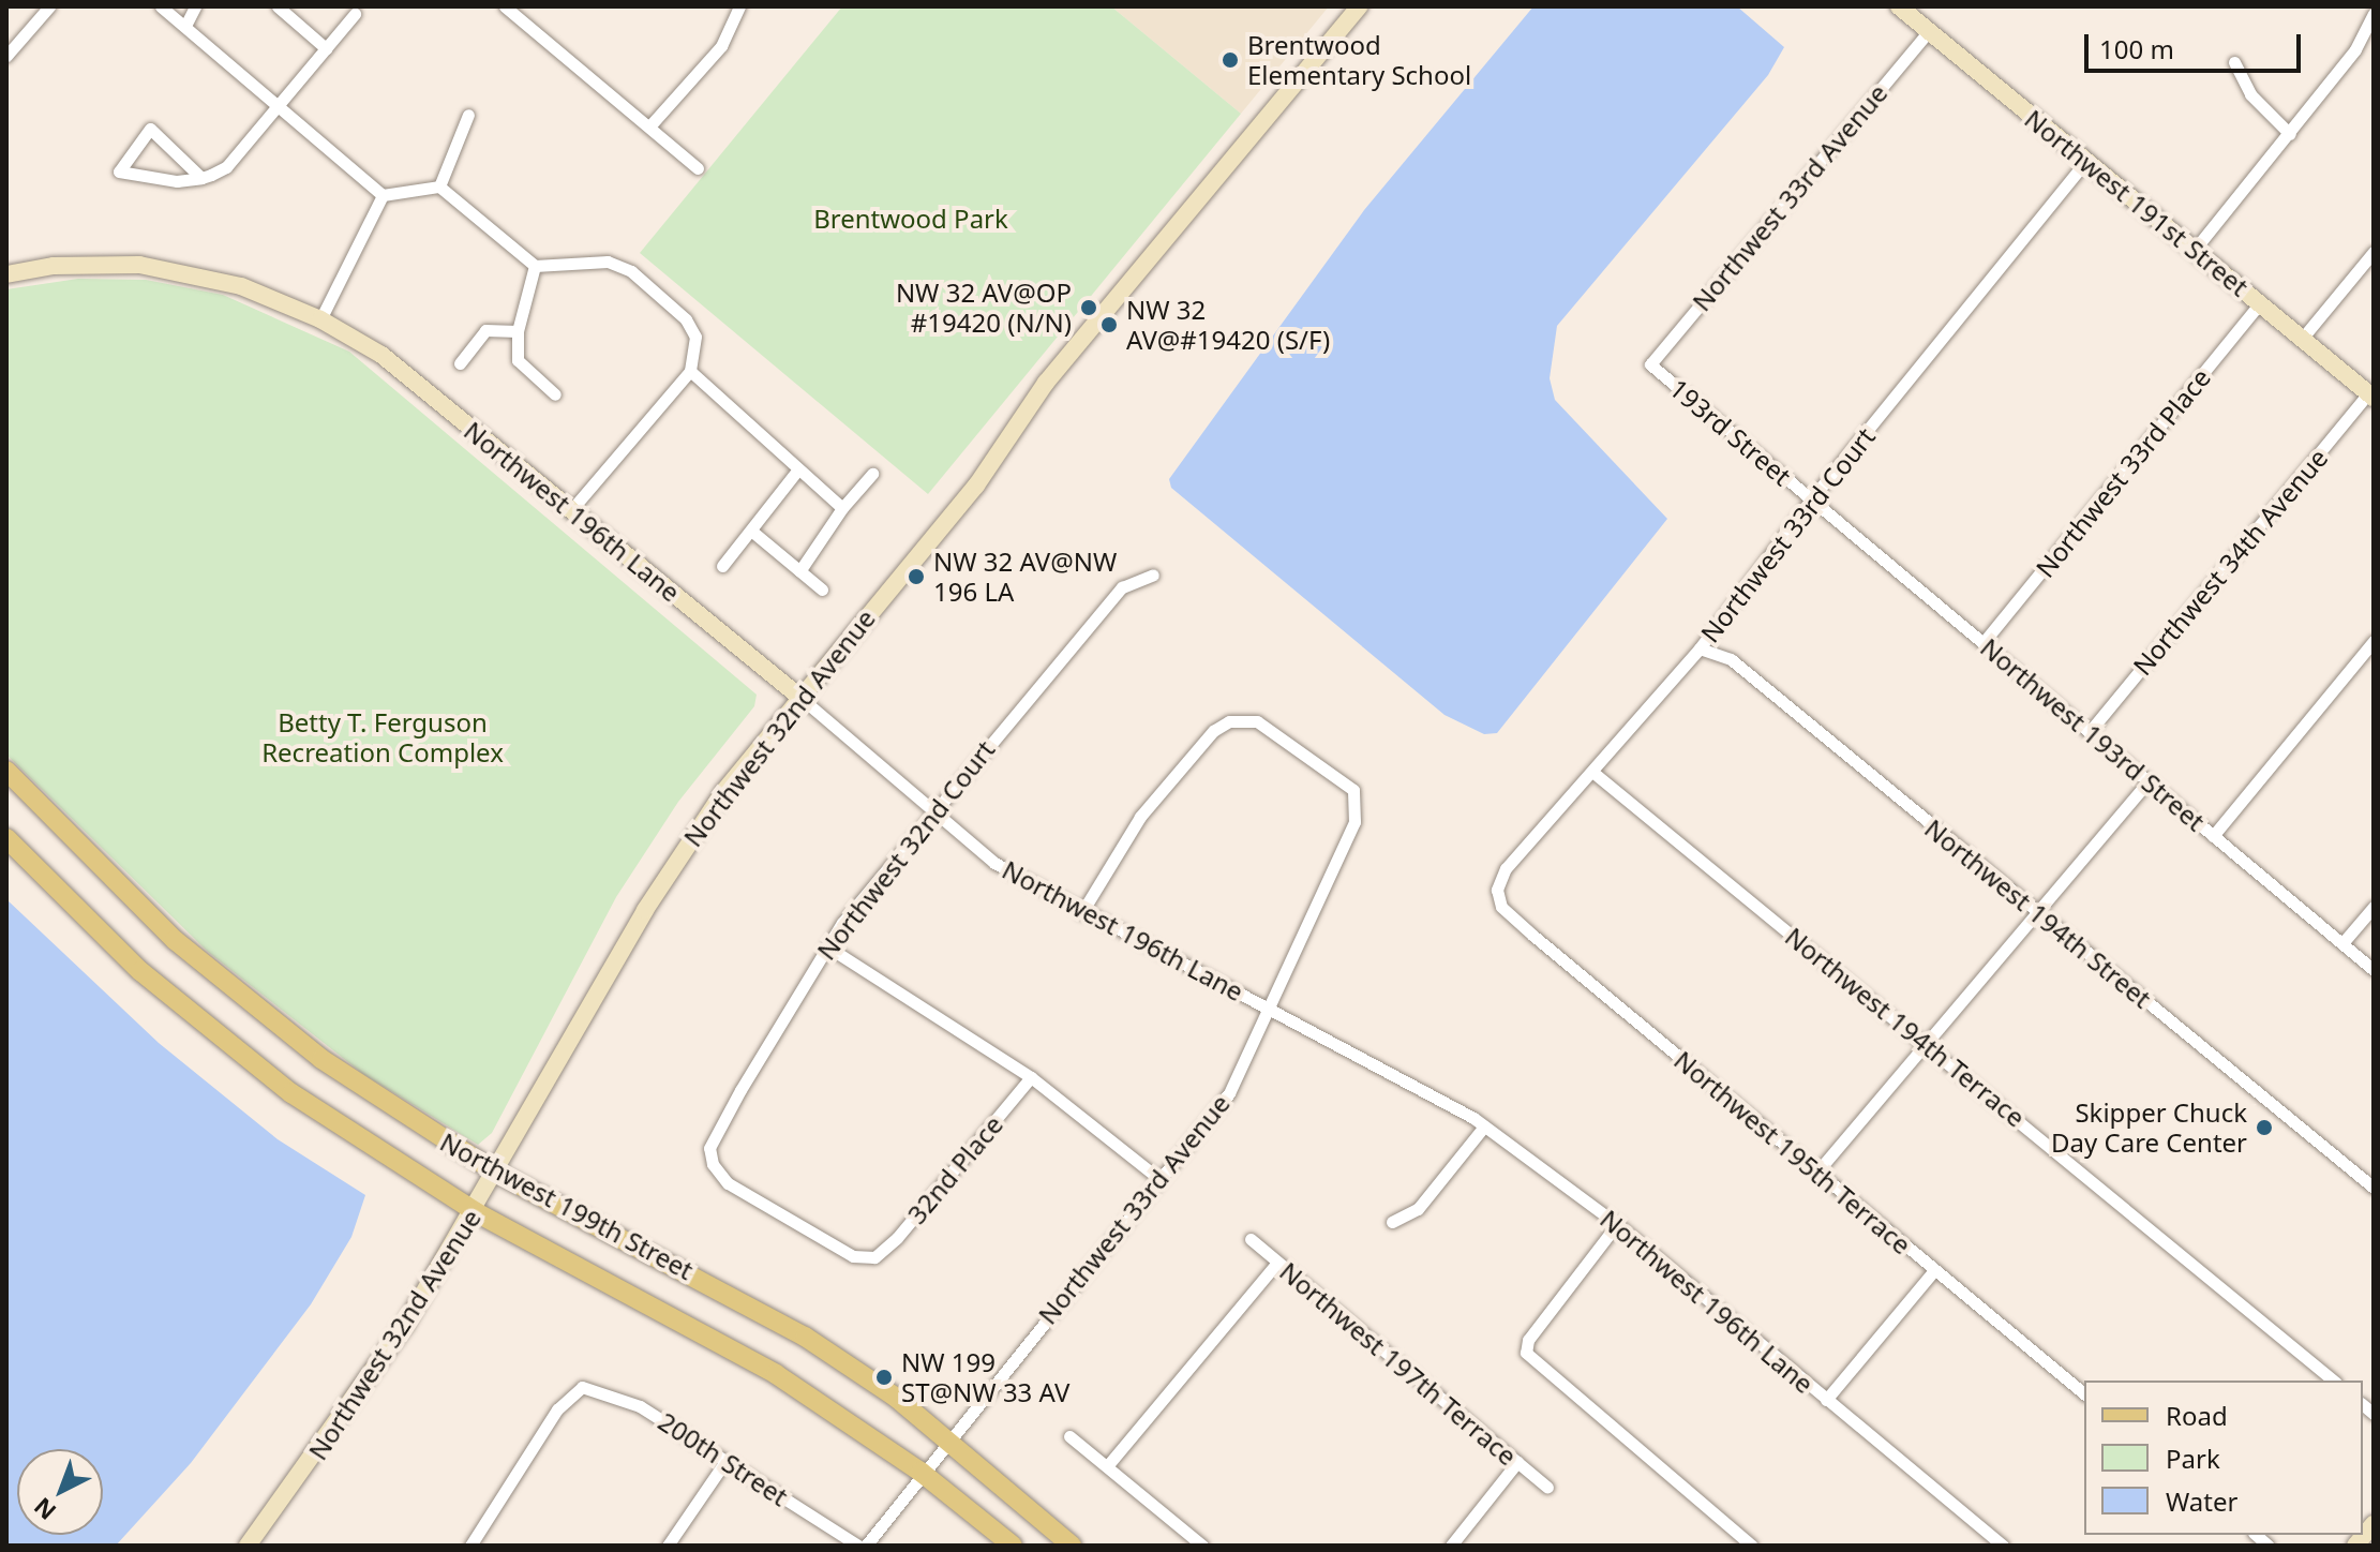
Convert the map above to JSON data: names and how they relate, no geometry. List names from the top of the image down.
{
  "streets": {
    "main road": ["Northwest 199th Street"],
    "street": [
      "Northwest 33rd Avenue",
      "Northwest 191st Street",
      "193rd Street",
      "Northwest 33rd Place",
      "Northwest 196th Lane",
      "Northwest 33rd Court",
      "Northwest 34th Avenue",
      "Northwest 32nd Avenue",
      "Northwest 193rd Street",
      "Northwest 32nd Court",
      "Northwest 194th Street",
      "Northwest 194th Terrace",
      "Northwest 195th Terrace",
      "32nd Place",
      "Northwest 197th Terrace",
      "200th Street"
    ]
  },
  "crossings": [
    ["Northwest 33rd Avenue", "Northwest 191st Street"],
    ["Northwest 33rd Avenue", "193rd Street"],
    ["Northwest 33rd Avenue", "Northwest 196th Lane"],
    ["Northwest 33rd Avenue", "Northwest 199th Street"],
    ["Northwest 191st Street", "Northwest 33rd Place"],
    ["Northwest 191st Street", "Northwest 33rd Court"],
    ["Northwest 191st Street", "Northwest 34th Avenue"],
    ["193rd Street", "Northwest 33rd Court"],
    ["193rd Street", "Northwest 193rd Street"],
    ["Northwest 33rd Place", "Northwest 193rd Street"],
    ["Northwest 196th Lane", "Northwest 32nd Avenue"],
    ["Northwest 196th Lane", "Northwest 32nd Court"],
    ["Northwest 33rd Court", "Northwest 193rd Street"],
    ["Northwest 33rd Court", "Northwest 194th Street"],
    ["Northwest 33rd Court", "Northwest 194th Terrace"],
    ["Northwest 33rd Court", "Northwest 195th Terrace"],
    ["Northwest 34th Avenue", "Northwest 193rd Street"],
    ["Northwest 32nd Avenue", "Northwest 199th Street"],
    ["Northwest 32nd Court", "32nd Place"]
  ],
  "parks": ["Brentwood Park", "Betty T. Ferguson Recreation Complex"],
  "places": [
    "Brentwood Elementary School",
    "NW 32 AV@OP #19420 (N/N)",
    "NW 32 AV@#19420 (S/F)",
    "NW 32 AV@NW 196 LA",
    "Skipper Chuck Day Care Center",
    "NW 199 ST@NW 33 AV"
  ],
  "legend": ["Road", "Park", "Water"],
  "scale_bar": "100 m",
  "north": "bottom left"
}
